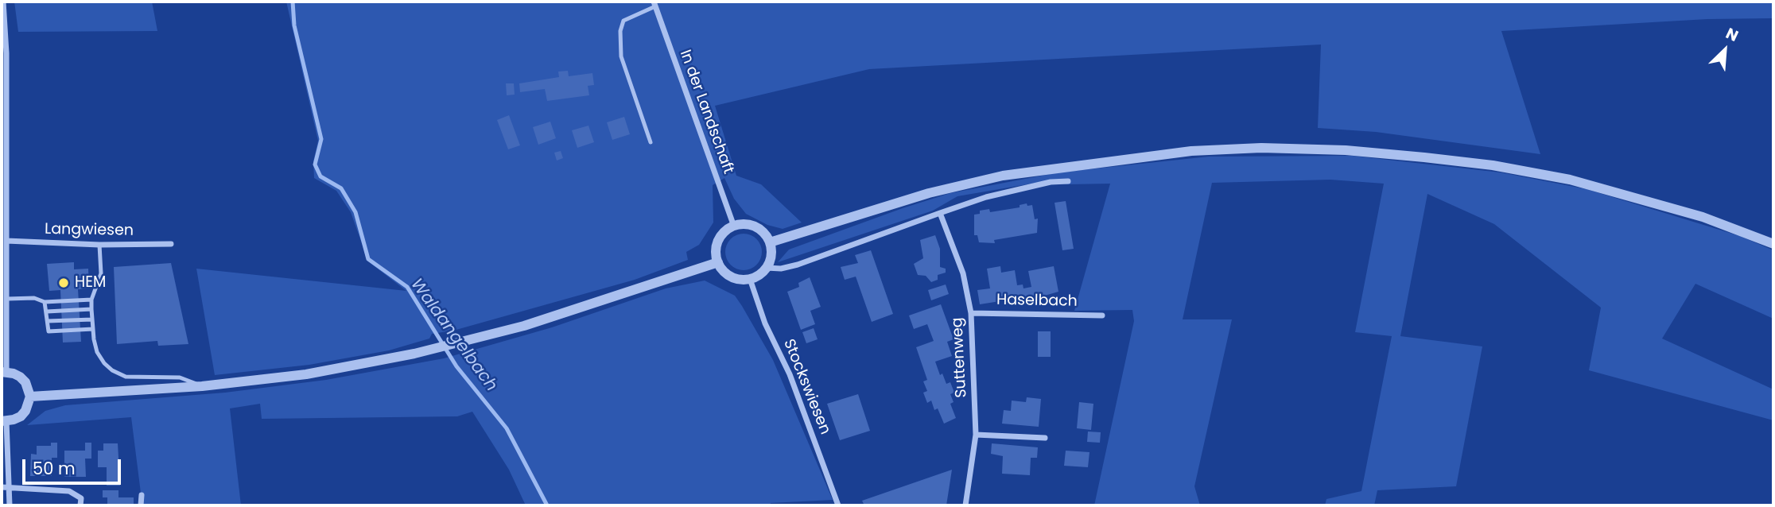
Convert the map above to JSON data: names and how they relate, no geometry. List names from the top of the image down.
{
  "streets": {
    "street": [
      "In der Landschaft",
      "Langwiesen",
      "Haselbach",
      "Suttenweg",
      "Stockswiesen"
    ]
  },
  "crossings": [
    ["In der Landschaft", "Stockswiesen"],
    ["Haselbach", "Suttenweg"]
  ],
  "water": ["Waldangelbach"],
  "places": ["HEM"],
  "scale_bar": "50 m",
  "north": "top right"
}
